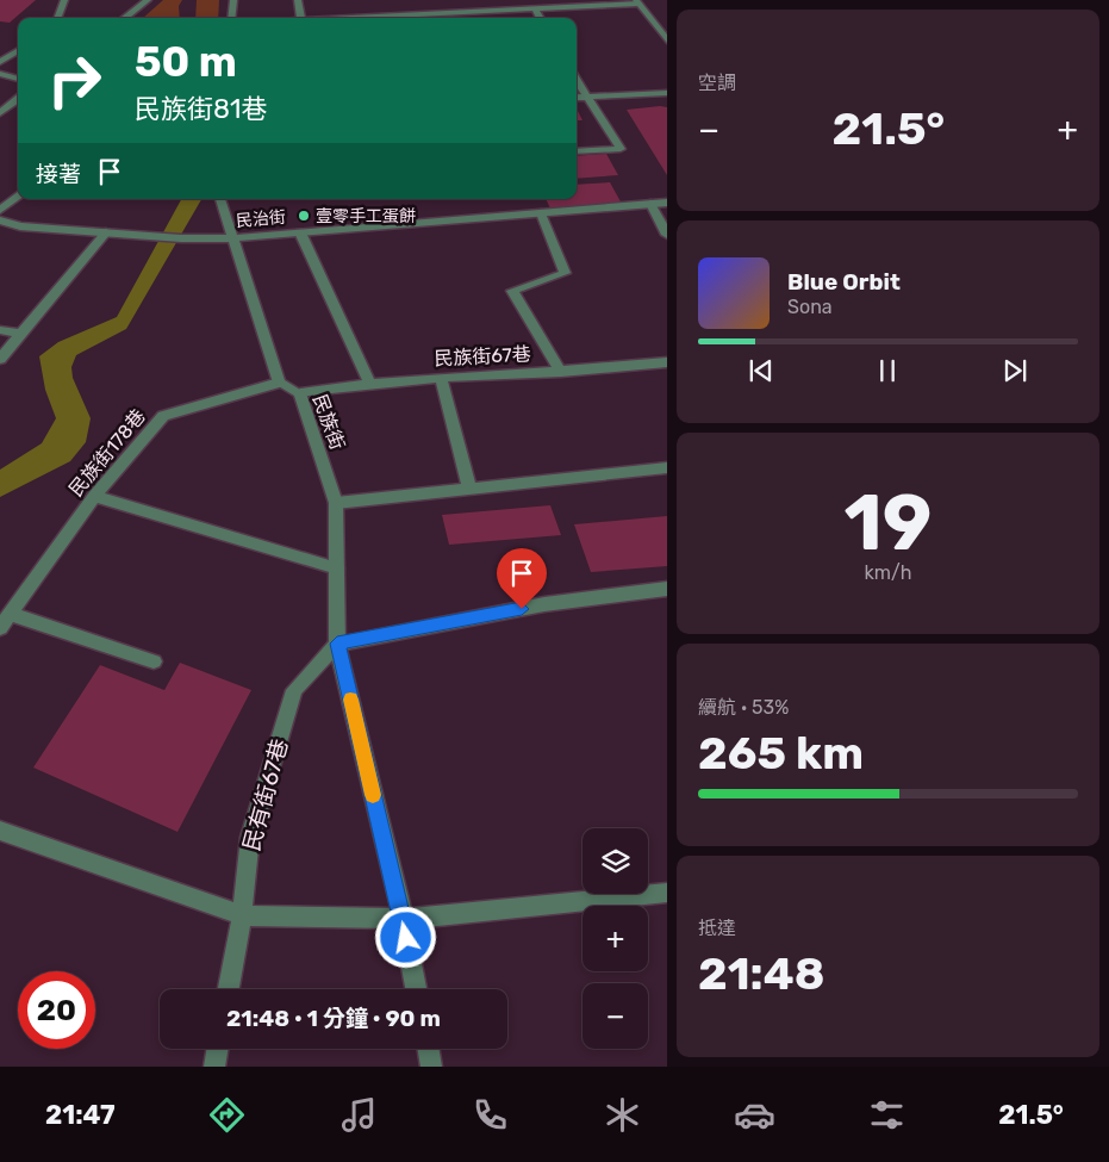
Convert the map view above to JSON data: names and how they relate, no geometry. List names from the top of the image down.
{
  "streets": {
    "street": [
      "民治街",
      "民族街67巷",
      "民族街",
      "民族街178巷",
      "民有街67巷"
    ]
  },
  "crossings": [
    ["民族街67巷", "民族街"],
    ["民族街", "民族街178巷"],
    ["民族街", "民有街67巷"]
  ],
  "places": ["壹零手工蛋餅"],
  "page": {
    "tile": [
      "空調",
      ["19", "km/h"],
      ["續航 · 53%", "265 km"],
      ["抵達", "21:48"]
    ],
    "turn": ["50 m", "民族街81巷"],
    "heat": ["−", "21.5°", "+"],
    "then": "接著",
    "song": ["Blue Orbit", "Sona"],
    "map_buttons": ["+", "−"],
    "limit": "20",
    "trip": "21:48 · 1 分鐘 · 90 m",
    "tabs": ["21:47", "21.5°"]
  }
}
